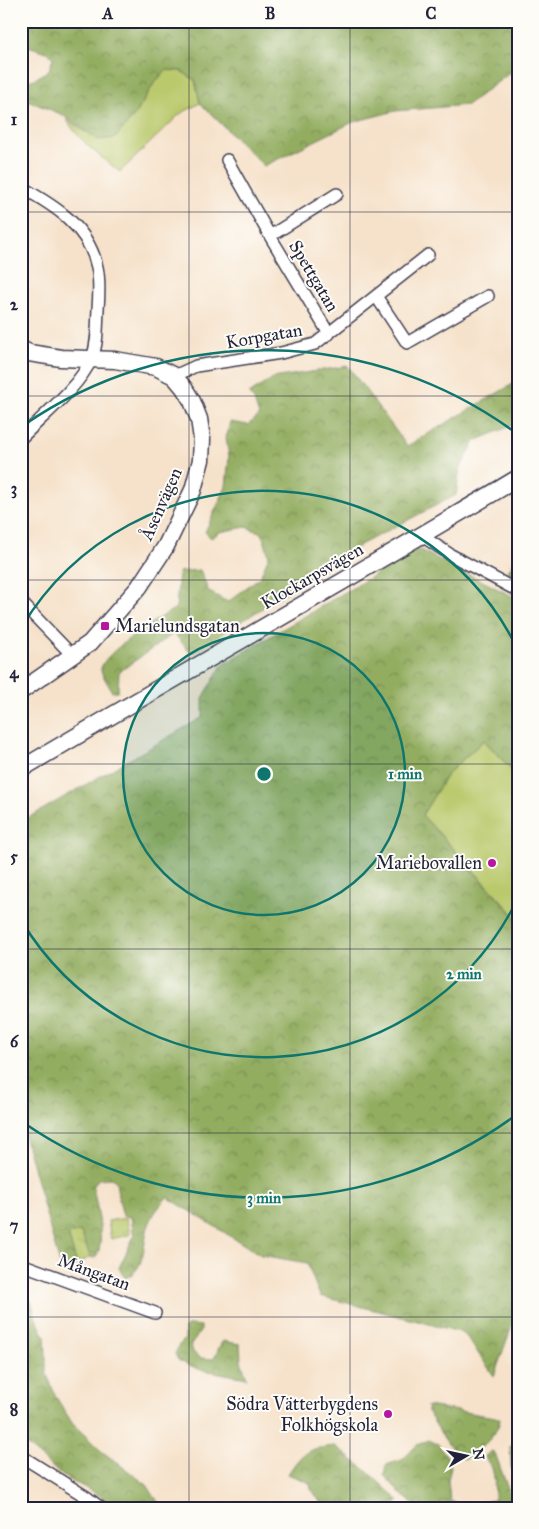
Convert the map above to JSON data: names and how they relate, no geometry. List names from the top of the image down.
{
  "streets": {
    "street": [
      "Spettgatan",
      "Korpgatan",
      "Åsenvägen",
      "Klockarpsvägen",
      "Mångatan"
    ]
  },
  "crossings": [
    ["Spettgatan", "Korpgatan"],
    ["Korpgatan", "Åsenvägen"]
  ],
  "places": {
    "transit": ["Marielundsgatan"],
    "other": ["Mariebovallen", "Södra Vätterbygdens Folkhögskola"]
  },
  "north": "right",
  "grid": {
    "columns": ["A", "B", "C"],
    "rows": [
      "1",
      "2",
      "3",
      "4",
      "5",
      "6",
      "7",
      "8"
    ]
  },
  "rings": ["1 min", "2 min", "3 min"]
}
